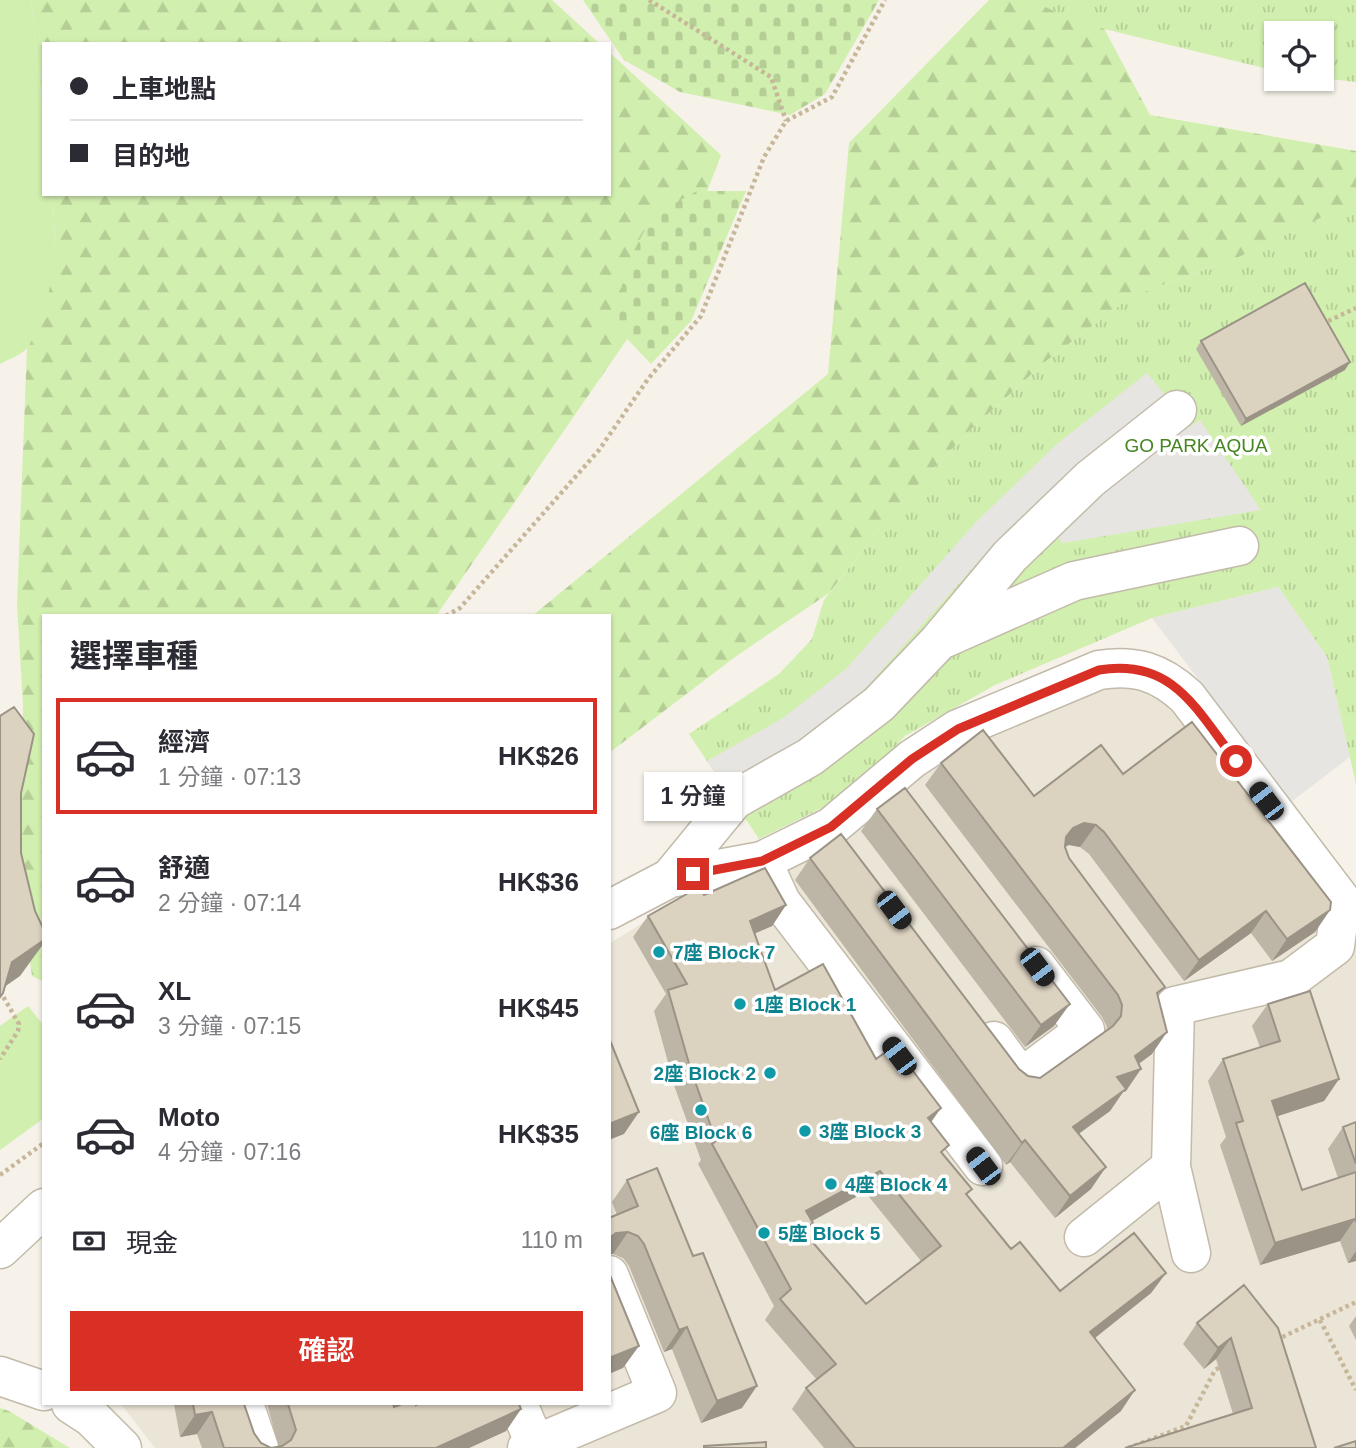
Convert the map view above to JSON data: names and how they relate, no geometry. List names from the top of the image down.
{
  "parks": ["GO PARK AQUA"],
  "places": [
    "7座 Block 7",
    "1座 Block 1",
    "2座 Block 2",
    "6座 Block 6",
    "3座 Block 3",
    "4座 Block 4",
    "5座 Block 5"
  ],
  "page": {
    "banner": ["上車地點", "目的地"],
    "heading": "選擇車種",
    "list": [
      {
        "name": "經濟",
        "note": "1 分鐘 · 07:13",
        "value": "HK$26"
      },
      {
        "name": "舒適",
        "note": "2 分鐘 · 07:14",
        "value": "HK$36"
      },
      {
        "name": "XL",
        "note": "3 分鐘 · 07:15",
        "value": "HK$45"
      },
      {
        "name": "Moto",
        "note": "4 分鐘 · 07:16",
        "value": "HK$35"
      }
    ],
    "bubble": "1 分鐘",
    "pay": ["現金", "110 m"],
    "buttons": "確認"
  }
}
